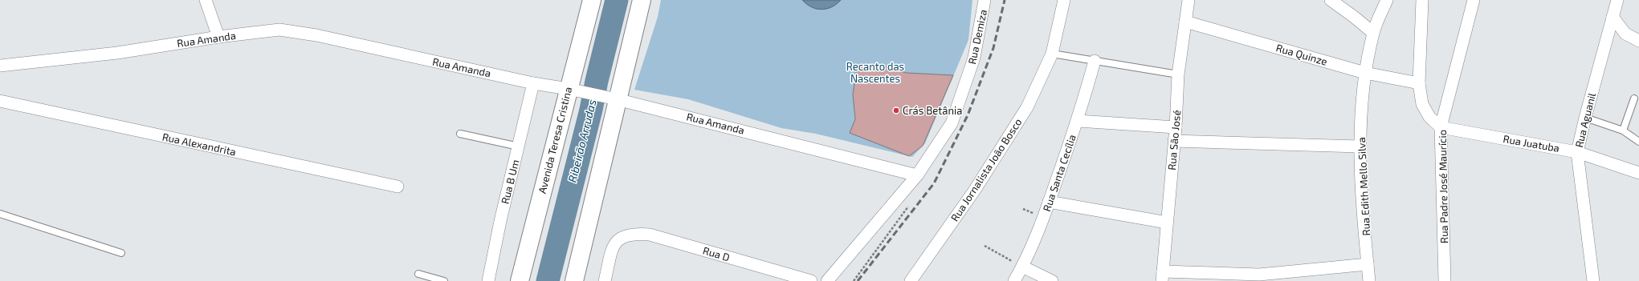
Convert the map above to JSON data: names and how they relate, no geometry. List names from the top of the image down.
{
  "streets": {
    "main road": ["Avenida Teresa Cristina"],
    "street": [
      "Rua Demiza",
      "Rua Amanda",
      "Rua Quinze",
      "Rua Aguanil",
      "Rua São José",
      "Rua Juatuba",
      "Rua Alexandrita",
      "Rua Jornalista João Bosco",
      "Rua Santa Cecília",
      "Rua B Um",
      "Rua Edith Mello Silva",
      "Rua Padre José Maurício",
      "Rua D"
    ]
  },
  "crossings": [
    ["Rua Demiza", "Rua Amanda"],
    ["Rua Amanda", "Avenida Teresa Cristina"],
    ["Rua Amanda", "Rua B Um"],
    ["Rua Quinze", "Rua São José"],
    ["Rua Quinze", "Rua Edith Mello Silva"],
    ["Rua Aguanil", "Rua Juatuba"],
    ["Rua Juatuba", "Rua Padre José Maurício"]
  ],
  "water": ["Ribeirão Arrudas"],
  "parks": ["Recanto das Nascentes"],
  "places": ["Crás Betânia"]
}
